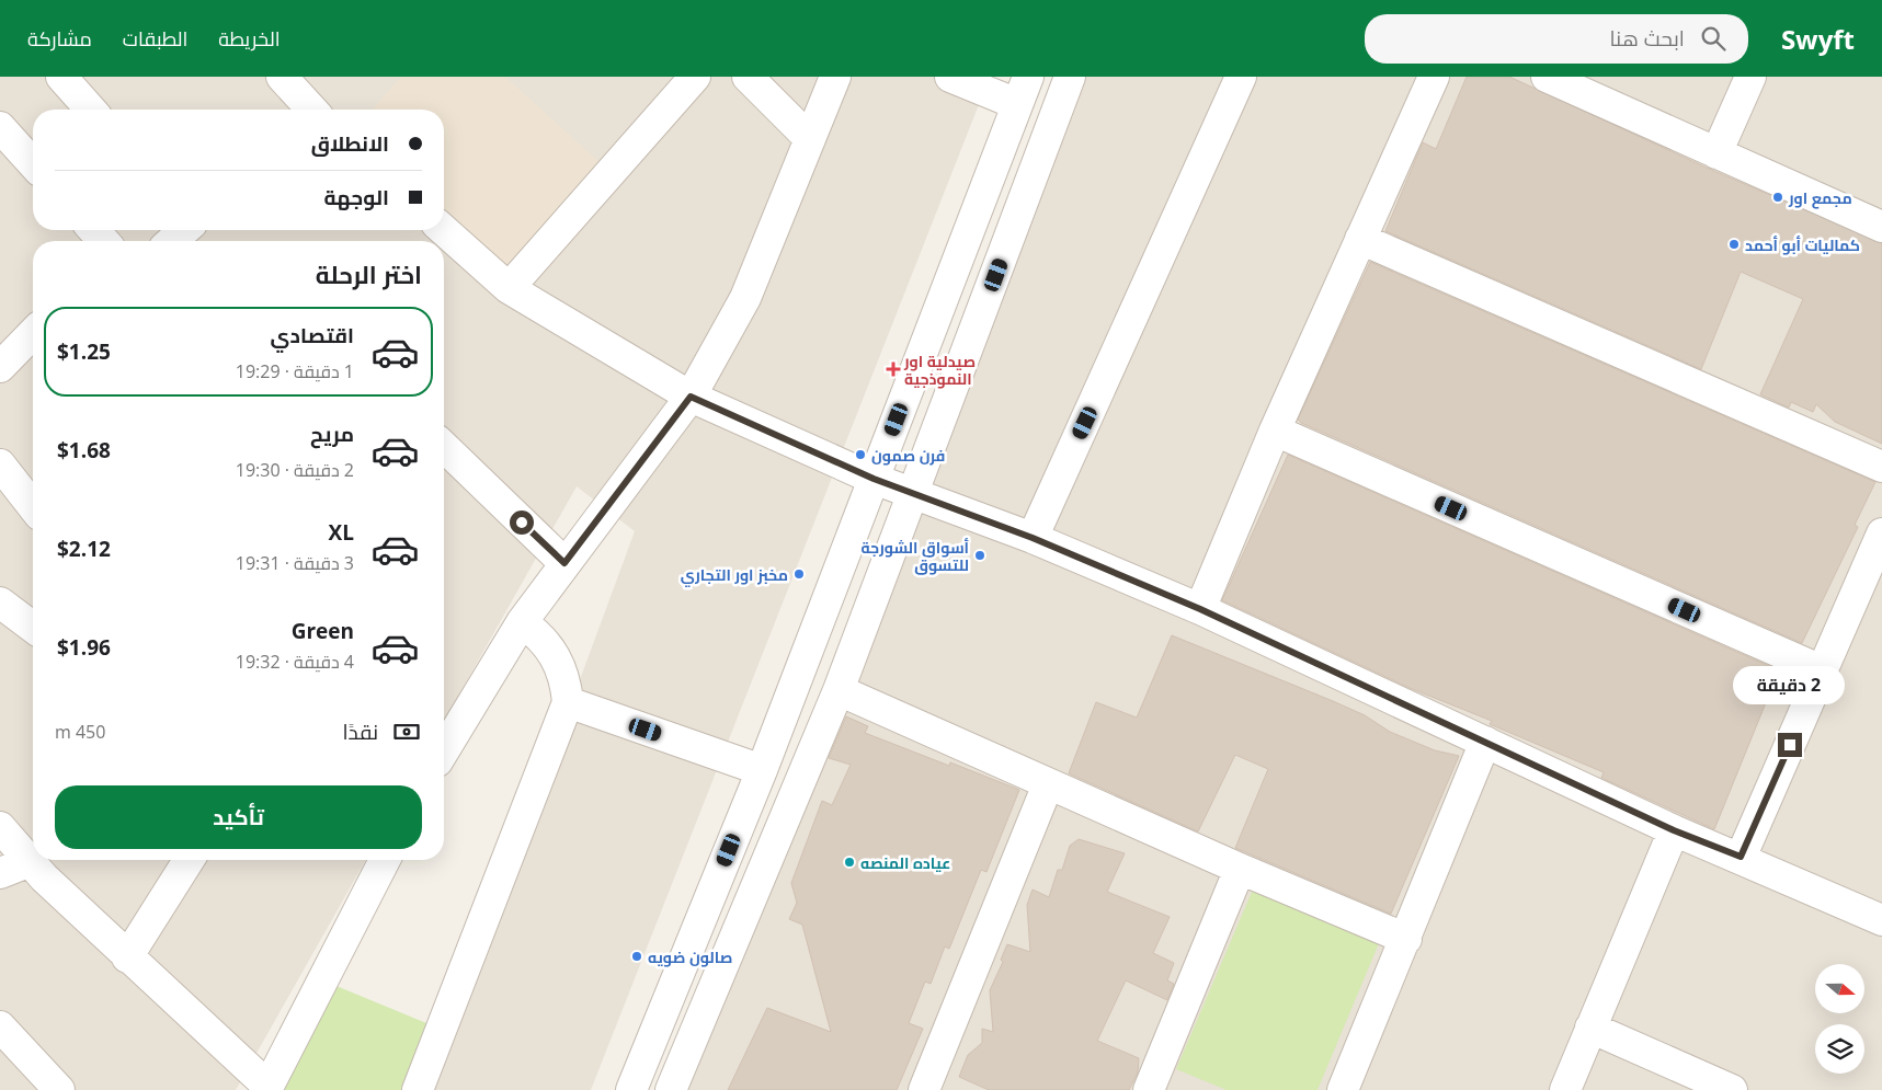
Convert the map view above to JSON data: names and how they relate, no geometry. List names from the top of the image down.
{
  "places": {
    "other": [
      "مجمع اور",
      "كماليات أبو أحمد",
      "فرن صمون",
      "أسواق الشورجة للتسوق",
      "مخبز اور التجاري",
      "عياده المنصه",
      "صالون ضويه"
    ],
    "health": ["صيدلية اور النموذجية"]
  },
  "north": "right",
  "page": {
    "header": "Swyft",
    "search": "ابحث هنا",
    "nav": ["الخريطة", "الطبقات", "مشاركة"],
    "banner": ["الانطلاق", "الوجهة"],
    "heading": "اختر الرحلة",
    "list": [
      {
        "name": "اقتصادي",
        "note": "1 دقيقة · 19:29",
        "value": "$1.25"
      },
      {
        "name": "مريح",
        "note": "2 دقيقة · 19:30",
        "value": "$1.68"
      },
      {
        "name": "XL",
        "note": "3 دقيقة · 19:31",
        "value": "$2.12"
      },
      {
        "name": "Green",
        "note": "4 دقيقة · 19:32",
        "value": "$1.96"
      }
    ],
    "bubble": "2 دقيقة",
    "pay": ["نقدًا", "450 m"],
    "buttons": "تأكيد"
  }
}
